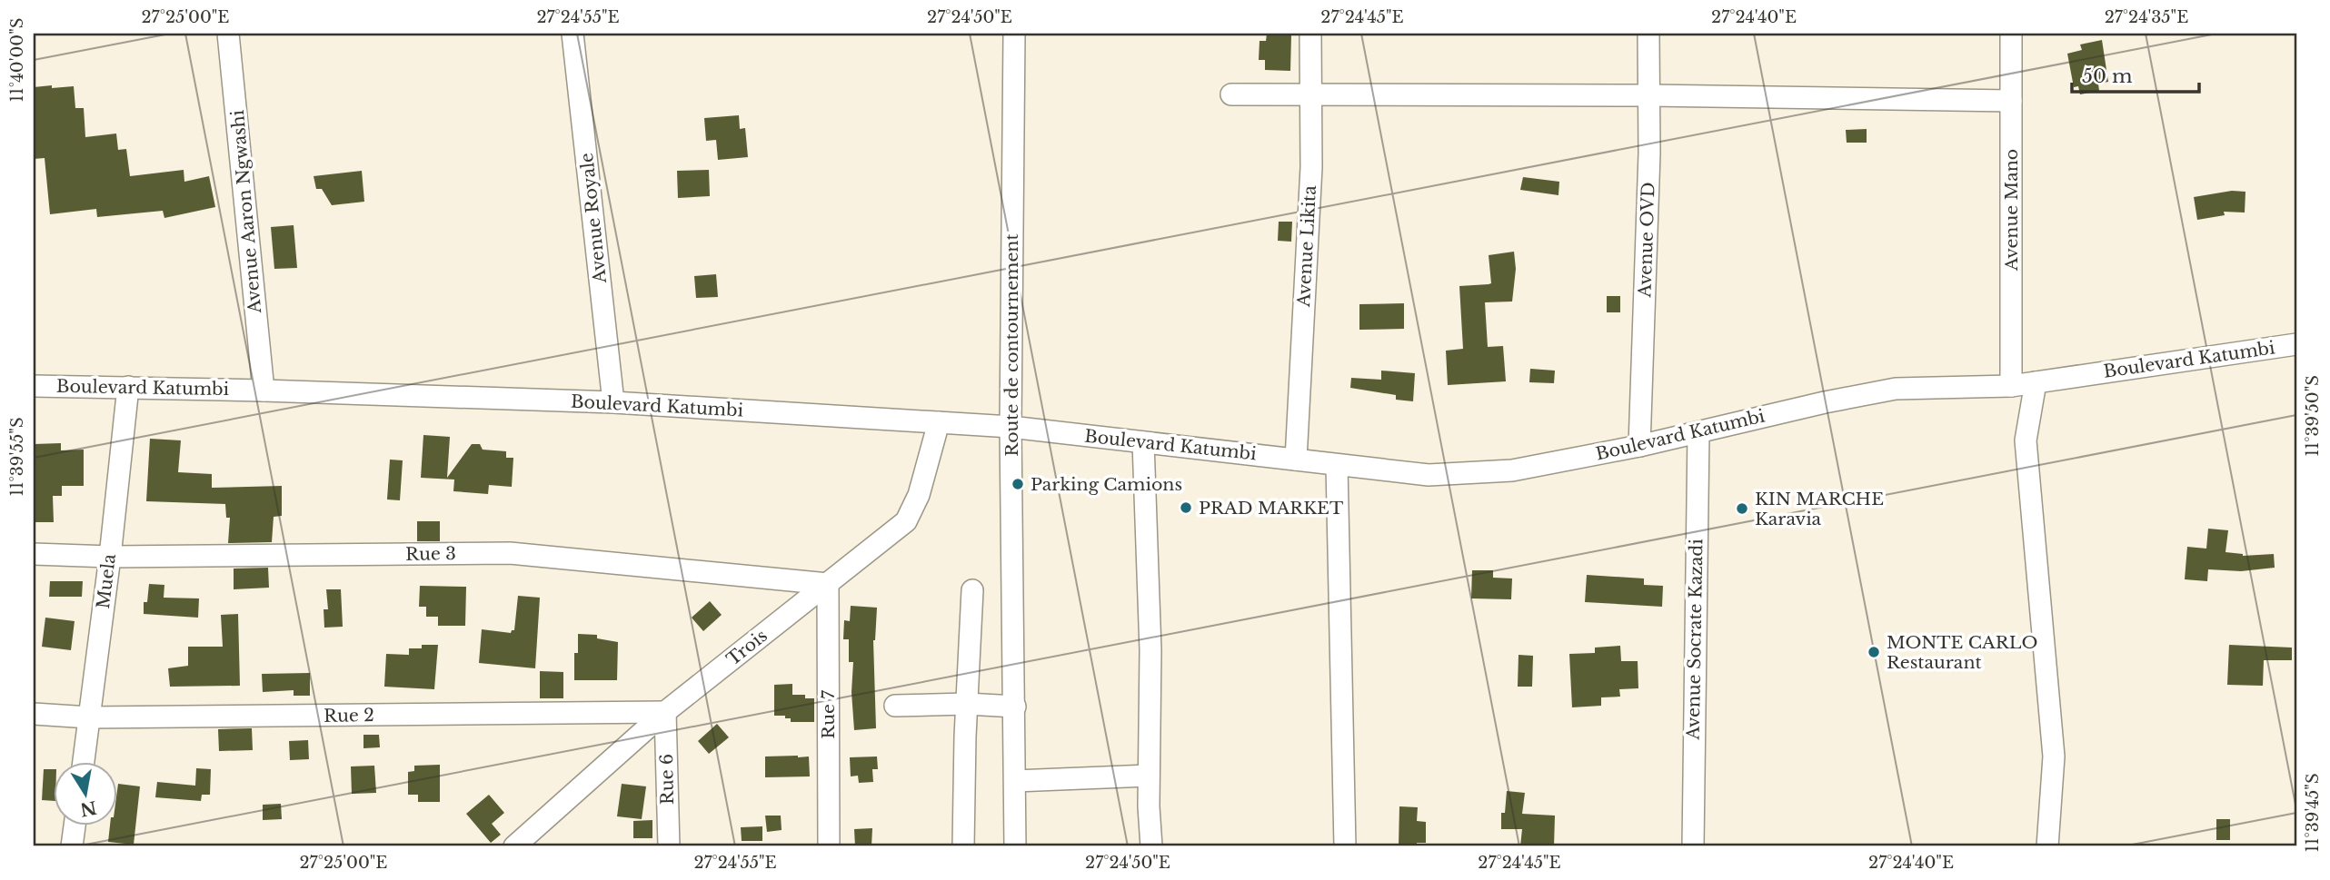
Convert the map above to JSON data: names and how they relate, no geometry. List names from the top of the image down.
{
  "streets": {
    "street": [
      "Avenue Mano",
      "Avenue Aaron Ngwashi",
      "Avenue Royale",
      "Avenue OVD",
      "Avenue Likita",
      "Route de contournement",
      "Boulevard Katumbi",
      "Rue 3",
      "Muela",
      "Avenue Socrate Kazadi",
      "Trois",
      "Rue 7",
      "Rue 2",
      "Rue 6"
    ]
  },
  "crossings": [
    ["Avenue Mano", "Boulevard Katumbi"],
    ["Avenue Aaron Ngwashi", "Boulevard Katumbi"],
    ["Avenue Royale", "Boulevard Katumbi"],
    ["Avenue OVD", "Boulevard Katumbi"],
    ["Avenue Likita", "Boulevard Katumbi"],
    ["Route de contournement", "Boulevard Katumbi"],
    ["Boulevard Katumbi", "Muela"],
    ["Boulevard Katumbi", "Avenue Socrate Kazadi"],
    ["Boulevard Katumbi", "Trois"],
    ["Rue 3", "Muela"],
    ["Rue 3", "Trois"],
    ["Rue 3", "Rue 7"],
    ["Muela", "Rue 2"],
    ["Trois", "Rue 7"],
    ["Trois", "Rue 2"],
    ["Trois", "Rue 6"],
    ["Rue 2", "Rue 6"]
  ],
  "places": [
    "Parking Camions",
    "PRAD MARKET",
    "KIN MARCHE Karavia",
    "MONTE CARLO Restaurant"
  ],
  "scale_bar": "50 m",
  "north": "bottom",
  "coordinates": [
    "27°25'00\"E",
    "27°24'55\"E",
    "27°24'50\"E",
    "27°24'45\"E",
    "27°24'40\"E",
    "27°24'35\"E",
    "11°40'00\"S",
    "11°39'50\"S",
    "11°39'55\"S",
    "11°39'45\"S"
  ]
}
